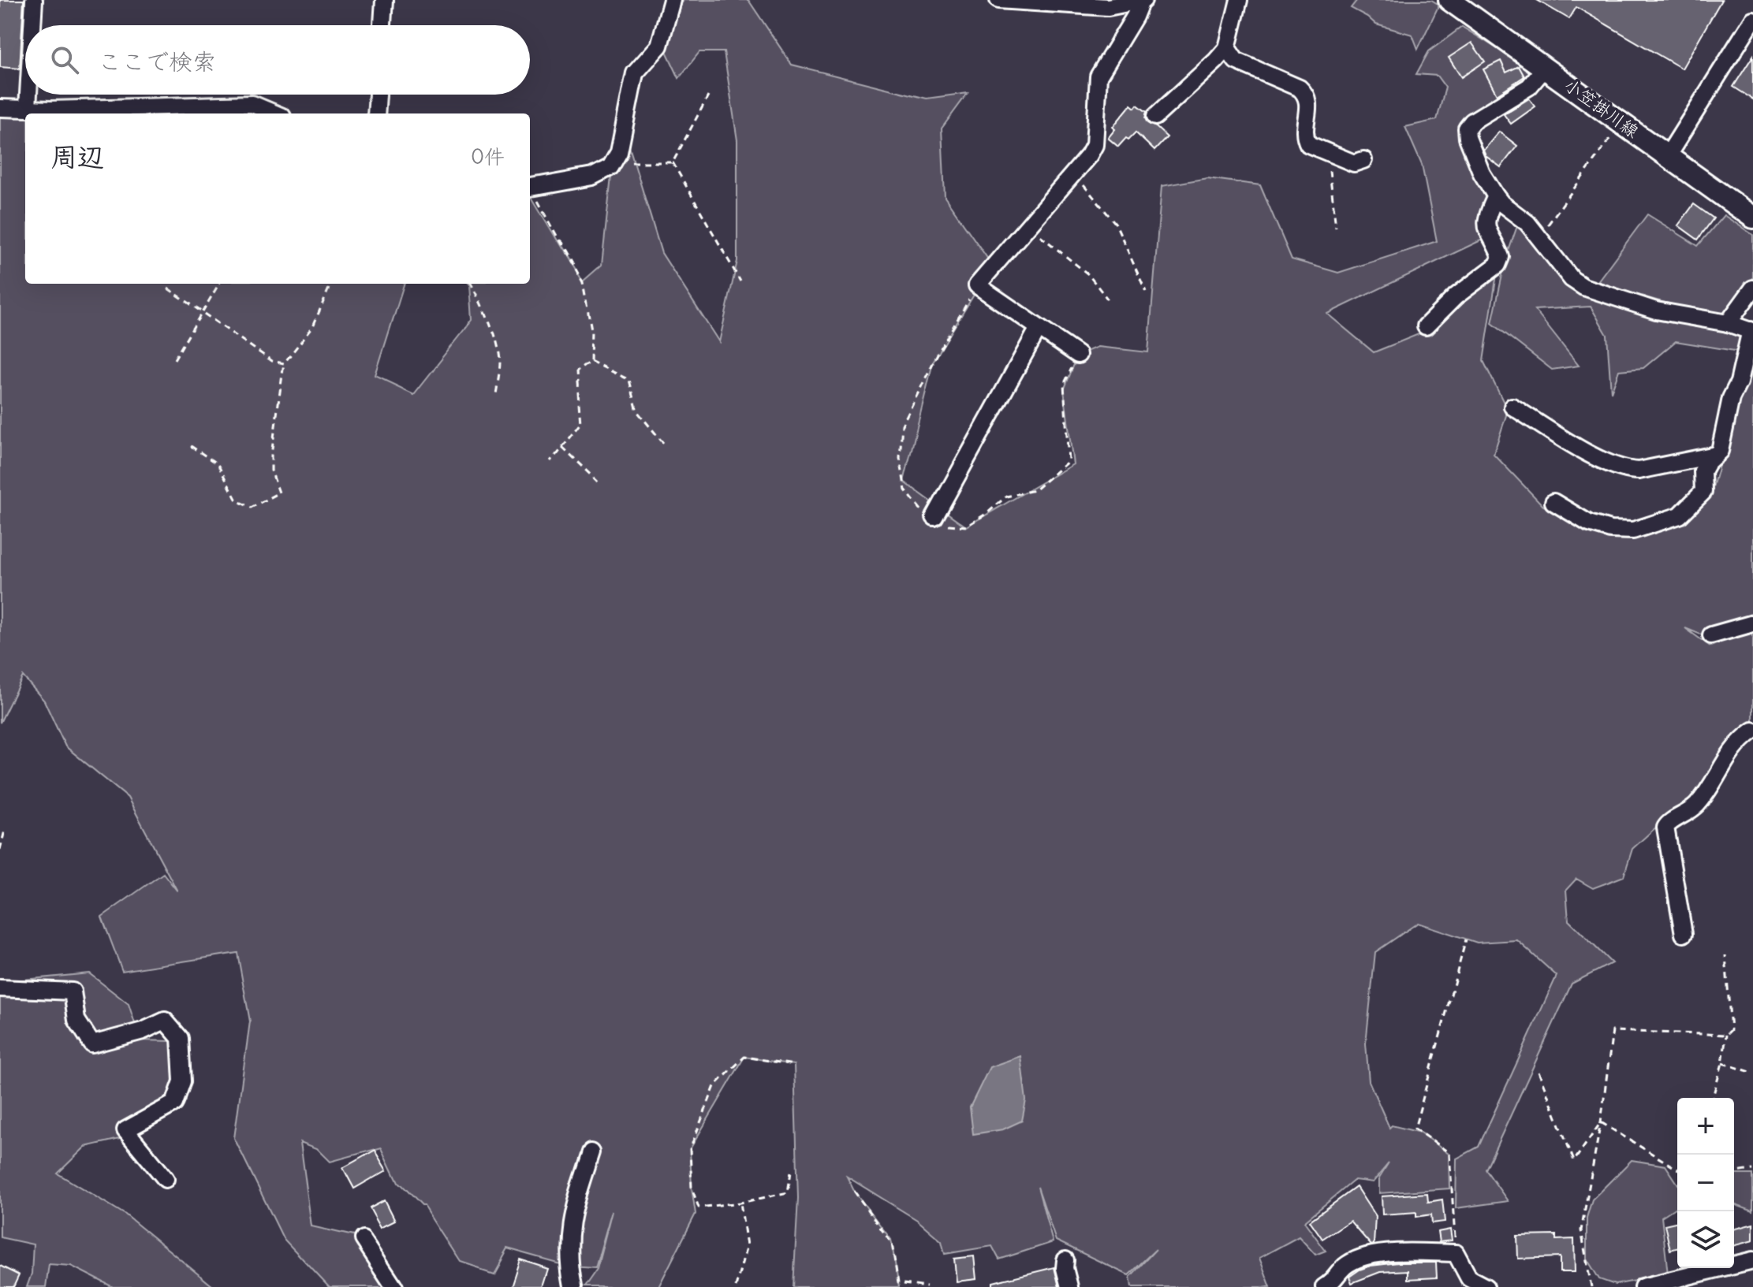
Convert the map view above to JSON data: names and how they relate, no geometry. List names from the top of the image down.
{
  "streets": {
    "main road": ["小笠掛川線"]
  },
  "page": {
    "search": "ここで検索",
    "heading": ["周辺", "0件"],
    "map_buttons": ["+", "−"]
  }
}
